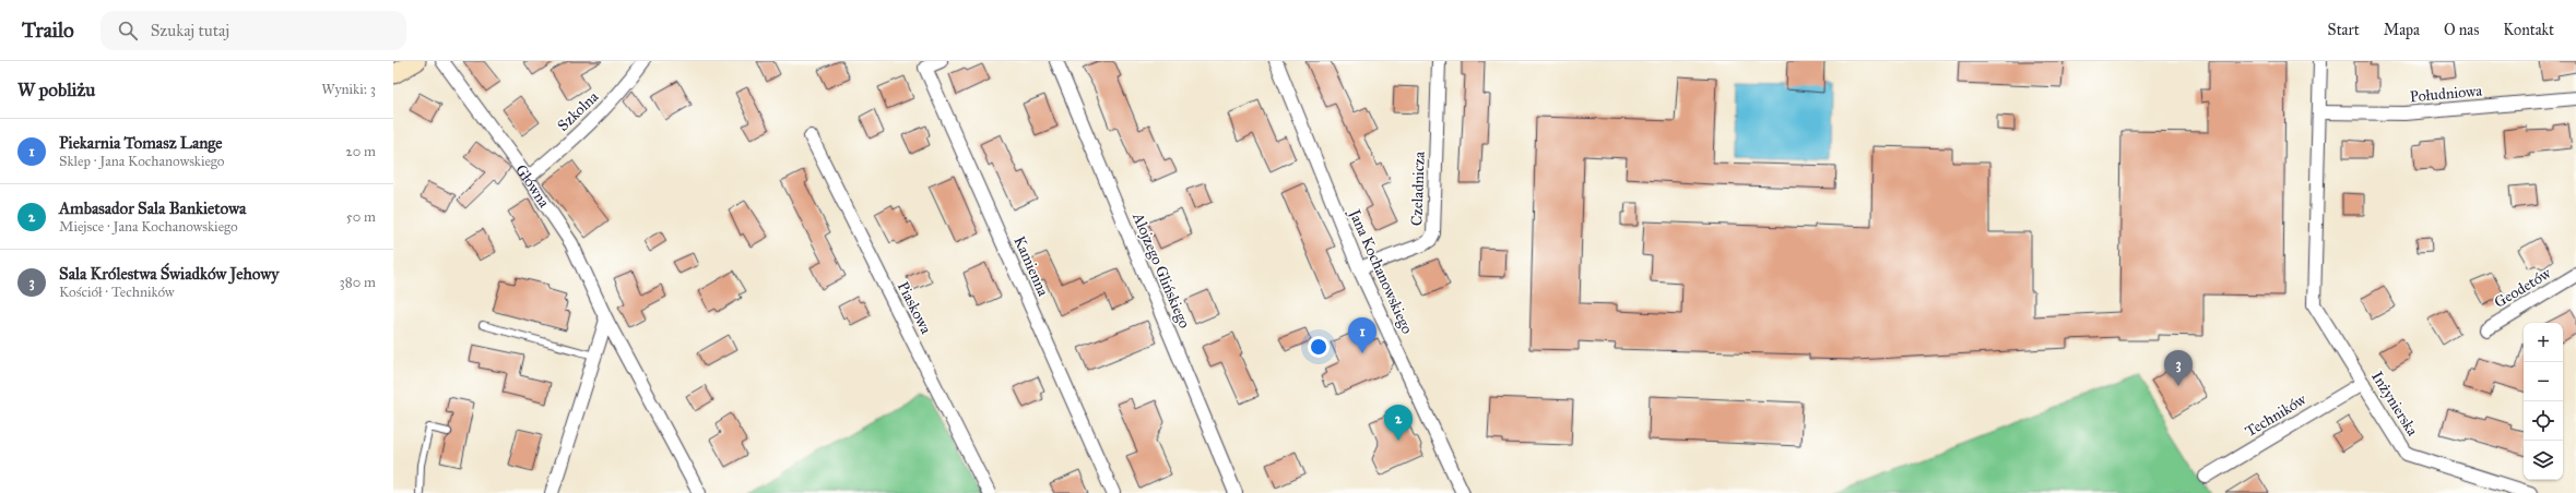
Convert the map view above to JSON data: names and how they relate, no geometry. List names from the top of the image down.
{
  "streets": {
    "street": [
      "Południowa",
      "Szkolna",
      "Główna",
      "Czeladnicza",
      "Kamienna",
      "Alojzego Glińskiego",
      "Jana Kochanowskiego",
      "Geodetów",
      "Piaskowa",
      "Inżynierska",
      "Techników"
    ]
  },
  "crossings": [
    ["Południowa", "Inżynierska"],
    ["Szkolna", "Główna"],
    ["Czeladnicza", "Jana Kochanowskiego"],
    ["Inżynierska", "Techników"]
  ],
  "page": {
    "header": "Trailo",
    "search": "Szukaj tutaj",
    "nav": [
      "Start",
      "Mapa",
      "O nas",
      "Kontakt"
    ],
    "heading": ["W pobliżu", "Wyniki: 3"],
    "list": [
      {
        "mark": "1",
        "name": "Piekarnia Tomasz Lange",
        "note": "Sklep · Jana Kochanowskiego",
        "value": "20 m"
      },
      {
        "mark": "2",
        "name": "Ambasador Sala Bankietowa",
        "note": "Miejsce · Jana Kochanowskiego",
        "value": "50 m"
      },
      {
        "mark": "3",
        "name": "Sala Królestwa Świadków Jehowy",
        "note": "Kościół · Techników",
        "value": "380 m"
      }
    ],
    "pins": ["1", "3", "2"],
    "map_buttons": ["+", "−"]
  }
}
